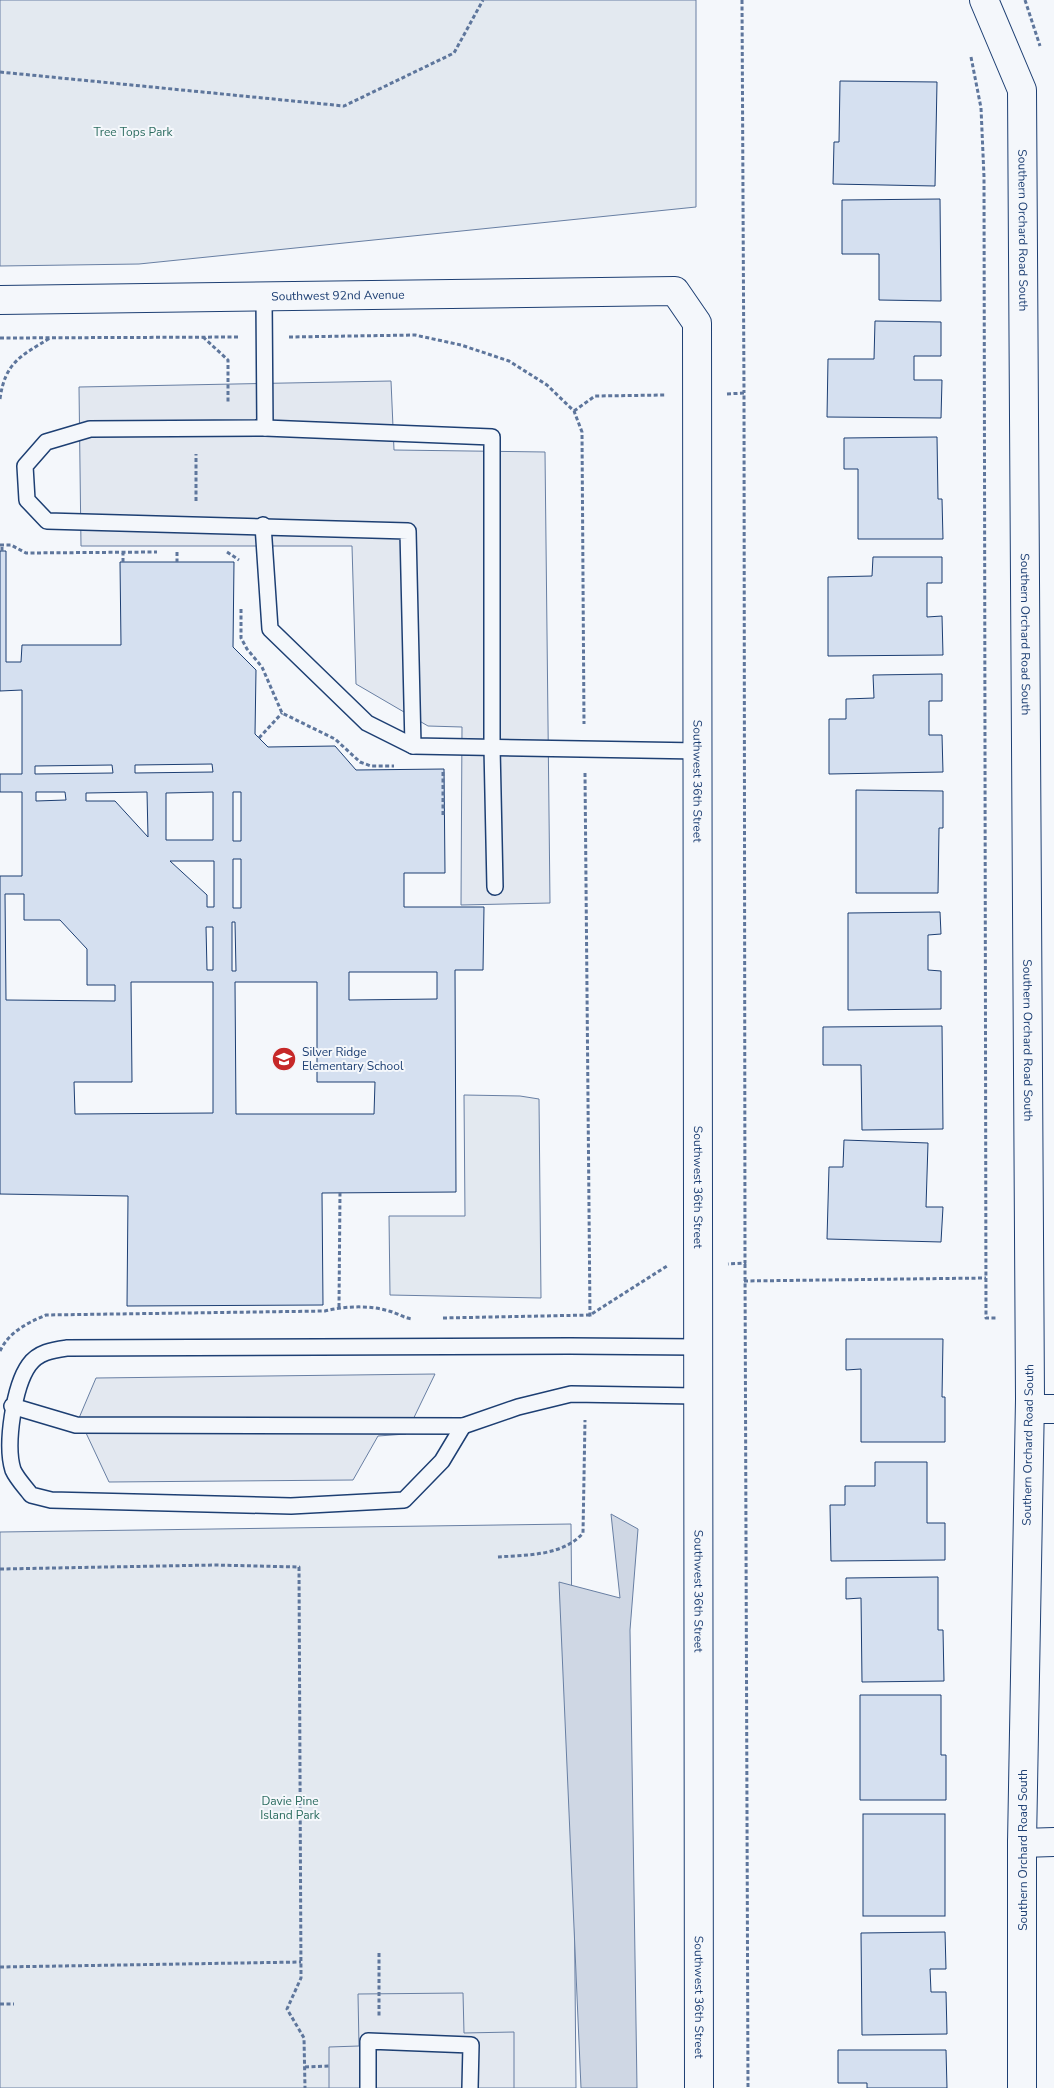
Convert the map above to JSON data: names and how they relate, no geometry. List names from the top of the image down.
{
  "streets": {
    "street": ["Southern Orchard Road South", "Southwest 92nd Avenue", "Southwest 36th Street"]
  },
  "crossings": [
    ["Southwest 92nd Avenue", "Southwest 36th Street"]
  ],
  "parks": ["Tree Tops Park", "Davie Pine Island Park"],
  "places": {
    "school or university": ["Silver Ridge Elementary School"]
  }
}
